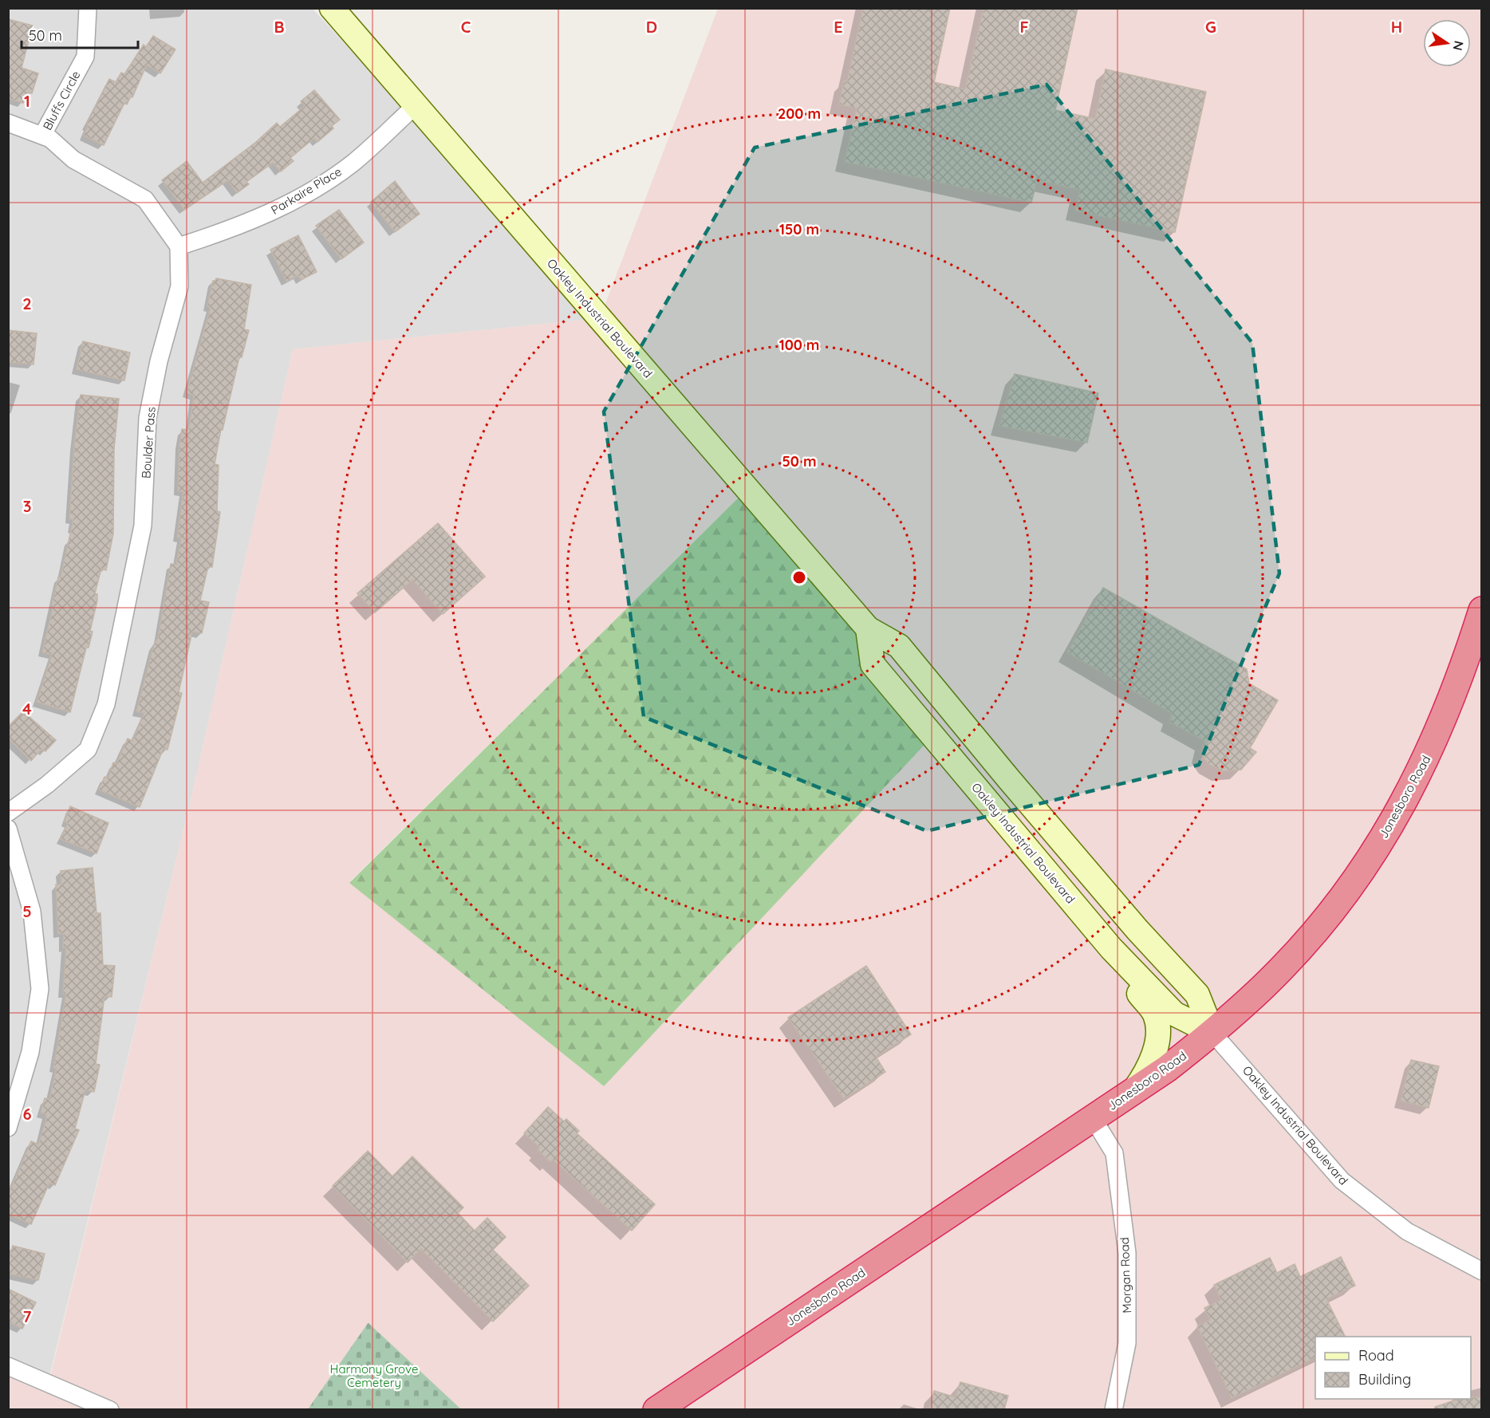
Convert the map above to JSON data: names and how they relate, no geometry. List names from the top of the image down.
{
  "streets": {
    "highway": ["Jonesboro Road"],
    "street": [
      "Bluffs Circle",
      "Parkaire Place",
      "Oakley Industrial Boulevard",
      "Boulder Pass",
      "Morgan Road"
    ]
  },
  "crossings": [
    ["Parkaire Place", "Oakley Industrial Boulevard"],
    ["Parkaire Place", "Boulder Pass"],
    ["Oakley Industrial Boulevard", "Jonesboro Road"],
    ["Jonesboro Road", "Morgan Road"]
  ],
  "parks": ["Harmony Grove Cemetery"],
  "legend": ["Road", "Building"],
  "scale_bar": "50 m",
  "north": "right",
  "grid": {
    "columns": [
      "B",
      "C",
      "D",
      "E",
      "F",
      "G",
      "H"
    ],
    "rows": [
      "1",
      "2",
      "3",
      "4",
      "5",
      "6",
      "7"
    ]
  },
  "rings": [
    "200 m",
    "150 m",
    "100 m",
    "50 m"
  ]
}
